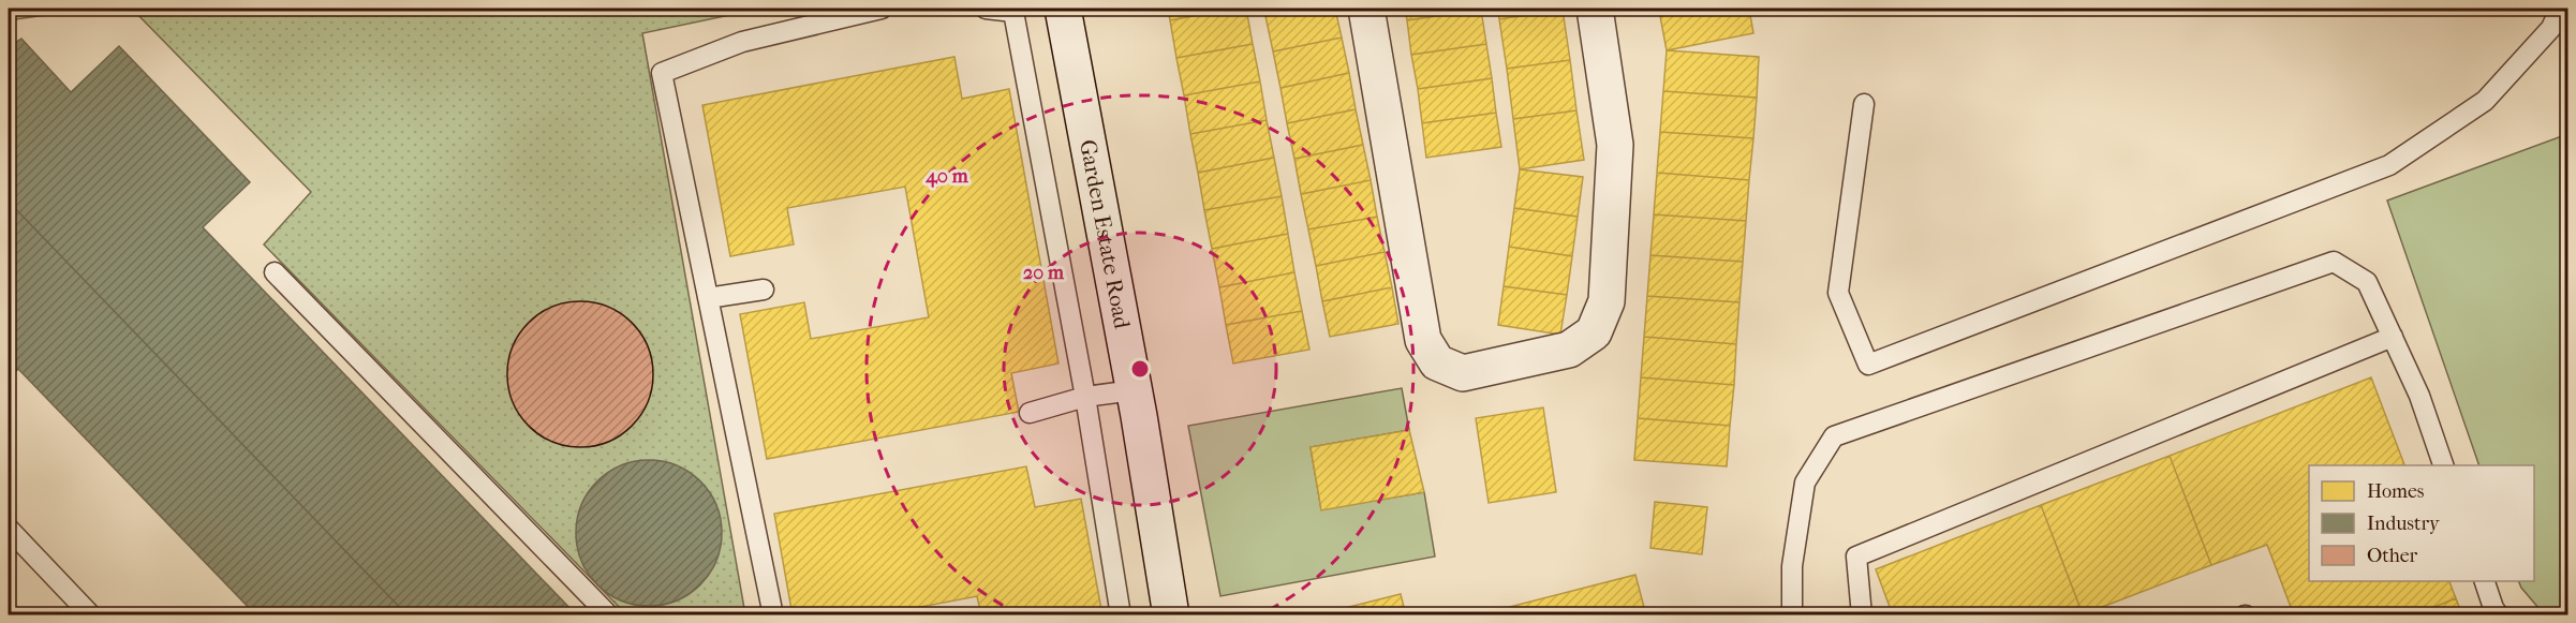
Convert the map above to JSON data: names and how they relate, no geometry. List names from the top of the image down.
{
  "streets": {
    "street": ["Garden Estate Road"]
  },
  "legend": ["Homes", "Industry", "Other"],
  "rings": ["40 m", "20 m"]
}
